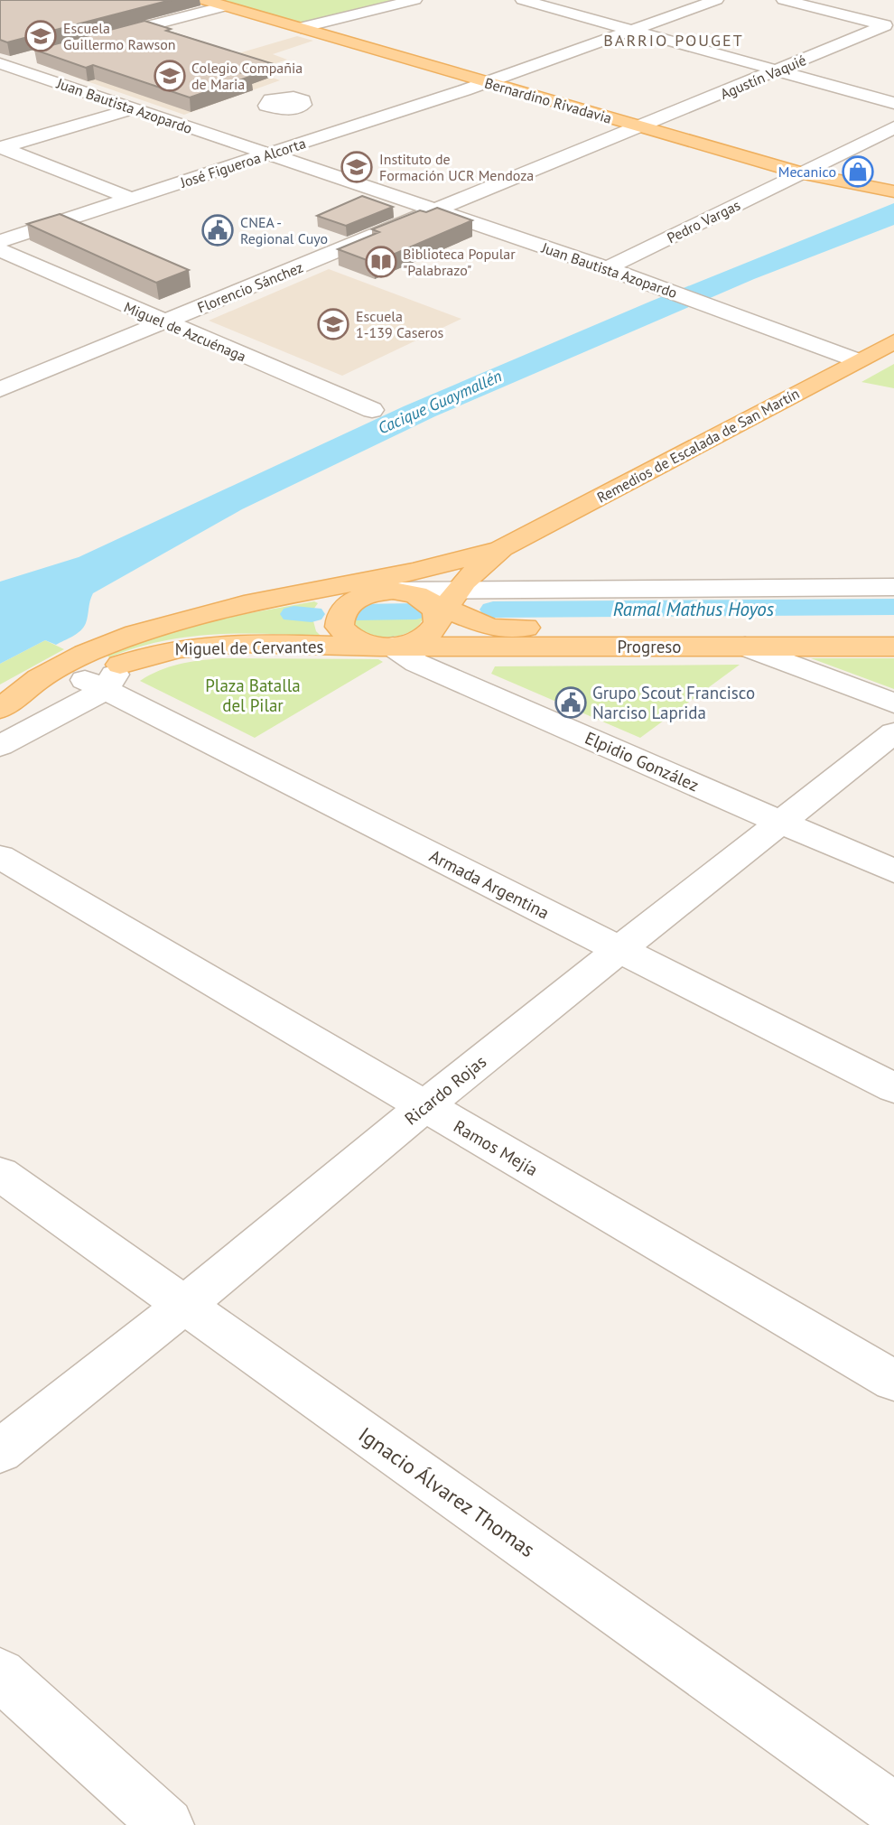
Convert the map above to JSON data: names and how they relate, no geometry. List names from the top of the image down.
{
  "streets": {
    "main road": [
      "Bernardino Rivadavia",
      "Remedios de Escalada de San Martín",
      "Progreso",
      "Miguel de Cervantes"
    ],
    "street": [
      "Agustín Vaquié",
      "Juan Bautista Azopardo",
      "José Figueroa Alcorta",
      "Pedro Vargas",
      "Florencio Sánchez",
      "Miguel de Azcuénaga",
      "Elpidio González",
      "Armada Argentina",
      "Ricardo Rojas",
      "Ramos Mejía",
      "Ignacio Álvarez Thomas"
    ]
  },
  "crossings": [
    ["Agustín Vaquié", "Bernardino Rivadavia"],
    ["Agustín Vaquié", "Florencio Sánchez"],
    ["Bernardino Rivadavia", "José Figueroa Alcorta"],
    ["Bernardino Rivadavia", "Pedro Vargas"],
    ["Bernardino Rivadavia", "Florencio Sánchez"],
    ["Juan Bautista Azopardo", "José Figueroa Alcorta"],
    ["Juan Bautista Azopardo", "Pedro Vargas"],
    ["Juan Bautista Azopardo", "Florencio Sánchez"],
    ["Juan Bautista Azopardo", "Remedios de Escalada de San Martín"],
    ["Florencio Sánchez", "Miguel de Azcuénaga"],
    ["Remedios de Escalada de San Martín", "Progreso"],
    ["Remedios de Escalada de San Martín", "Miguel de Cervantes"],
    ["Remedios de Escalada de San Martín", "Elpidio González"],
    ["Progreso", "Miguel de Cervantes"],
    ["Progreso", "Elpidio González"],
    ["Miguel de Cervantes", "Elpidio González"],
    ["Miguel de Cervantes", "Armada Argentina"],
    ["Elpidio González", "Ricardo Rojas"],
    ["Armada Argentina", "Ricardo Rojas"],
    ["Ricardo Rojas", "Ramos Mejía"],
    ["Ricardo Rojas", "Ignacio Álvarez Thomas"]
  ],
  "districts": ["BARRIO POUGET"],
  "water": ["Cacique Guaymallén", "Ramal Mathus Hoyos"],
  "parks": ["Plaza Batalla del Pilar"],
  "places": {
    "school or university": [
      "Escuela Guillermo Rawson",
      "Colegio Compañia de Maria",
      "Instituto de Formación UCR Mendoza",
      "Escuela 1-139 Caseros"
    ],
    "shop": ["Mecanico"],
    "public building": ["CNEA - Regional Cuyo", "Grupo Scout Francisco Narciso Laprida"],
    "library": ["Biblioteca Popular \"Palabrazo\""]
  }
}
